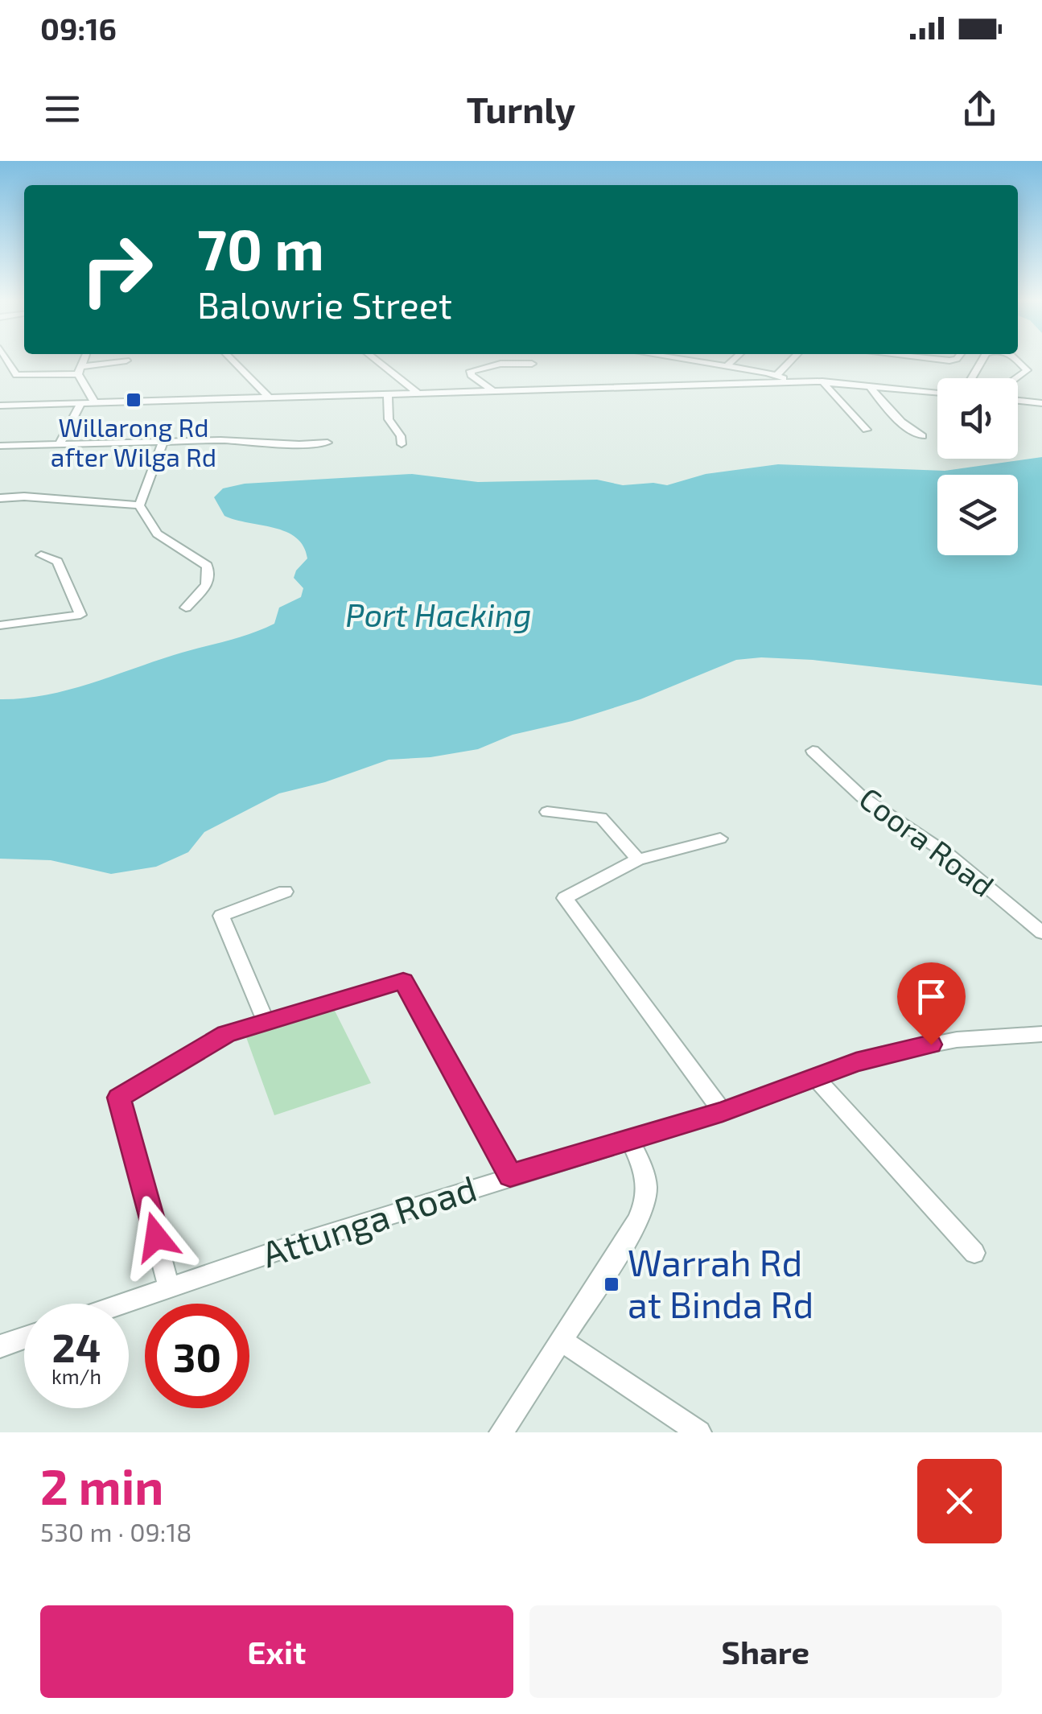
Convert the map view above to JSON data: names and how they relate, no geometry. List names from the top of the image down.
{
  "streets": {
    "street": ["Coora Road", "Attunga Road"]
  },
  "water": ["Port Hacking"],
  "places": {
    "transit": ["Willarong Rd after Wilga Rd", "Warrah Rd at Binda Rd"]
  },
  "page": {
    "status": "09:16",
    "header": "Turnly",
    "turn": ["70 m", "Balowrie Street"],
    "speed": "24 km/h",
    "limit": "30",
    "heading": ["2 min", "530 m · 09:18"],
    "buttons": ["Exit", "Share"]
  }
}
